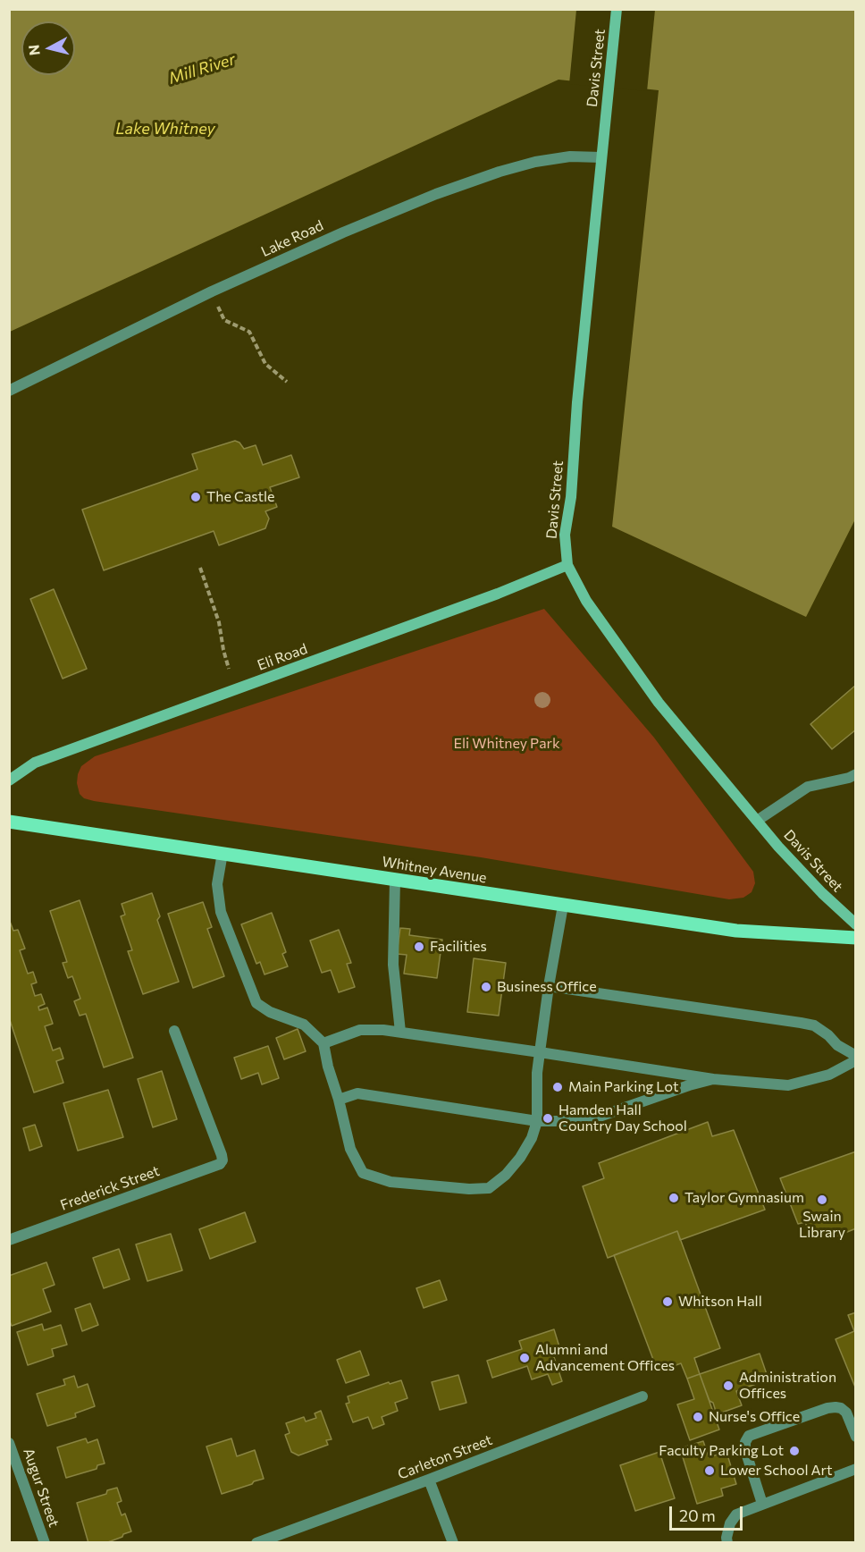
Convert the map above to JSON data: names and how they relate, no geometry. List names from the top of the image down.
{
  "streets": {
    "main road": ["Davis Street", "Eli Road", "Whitney Avenue"],
    "street": [
      "Lake Road",
      "Frederick Street",
      "Carleton Street",
      "Augur Street"
    ]
  },
  "crossings": [
    ["Davis Street", "Lake Road"],
    ["Davis Street", "Eli Road"]
  ],
  "water": ["Mill River", "Lake Whitney"],
  "parks": ["Eli Whitney Park"],
  "places": [
    "The Castle",
    "Facilities",
    "Business Office",
    "Main Parking Lot",
    "Hamden Hall Country Day School",
    "Taylor Gymnasium",
    "Swain Library",
    "Whitson Hall",
    "Alumni and Advancement Offices",
    "Administration Offices",
    "Nurse's Office",
    "Faculty Parking Lot",
    "Lower School Art"
  ],
  "scale_bar": "20 m",
  "north": "left"
}
